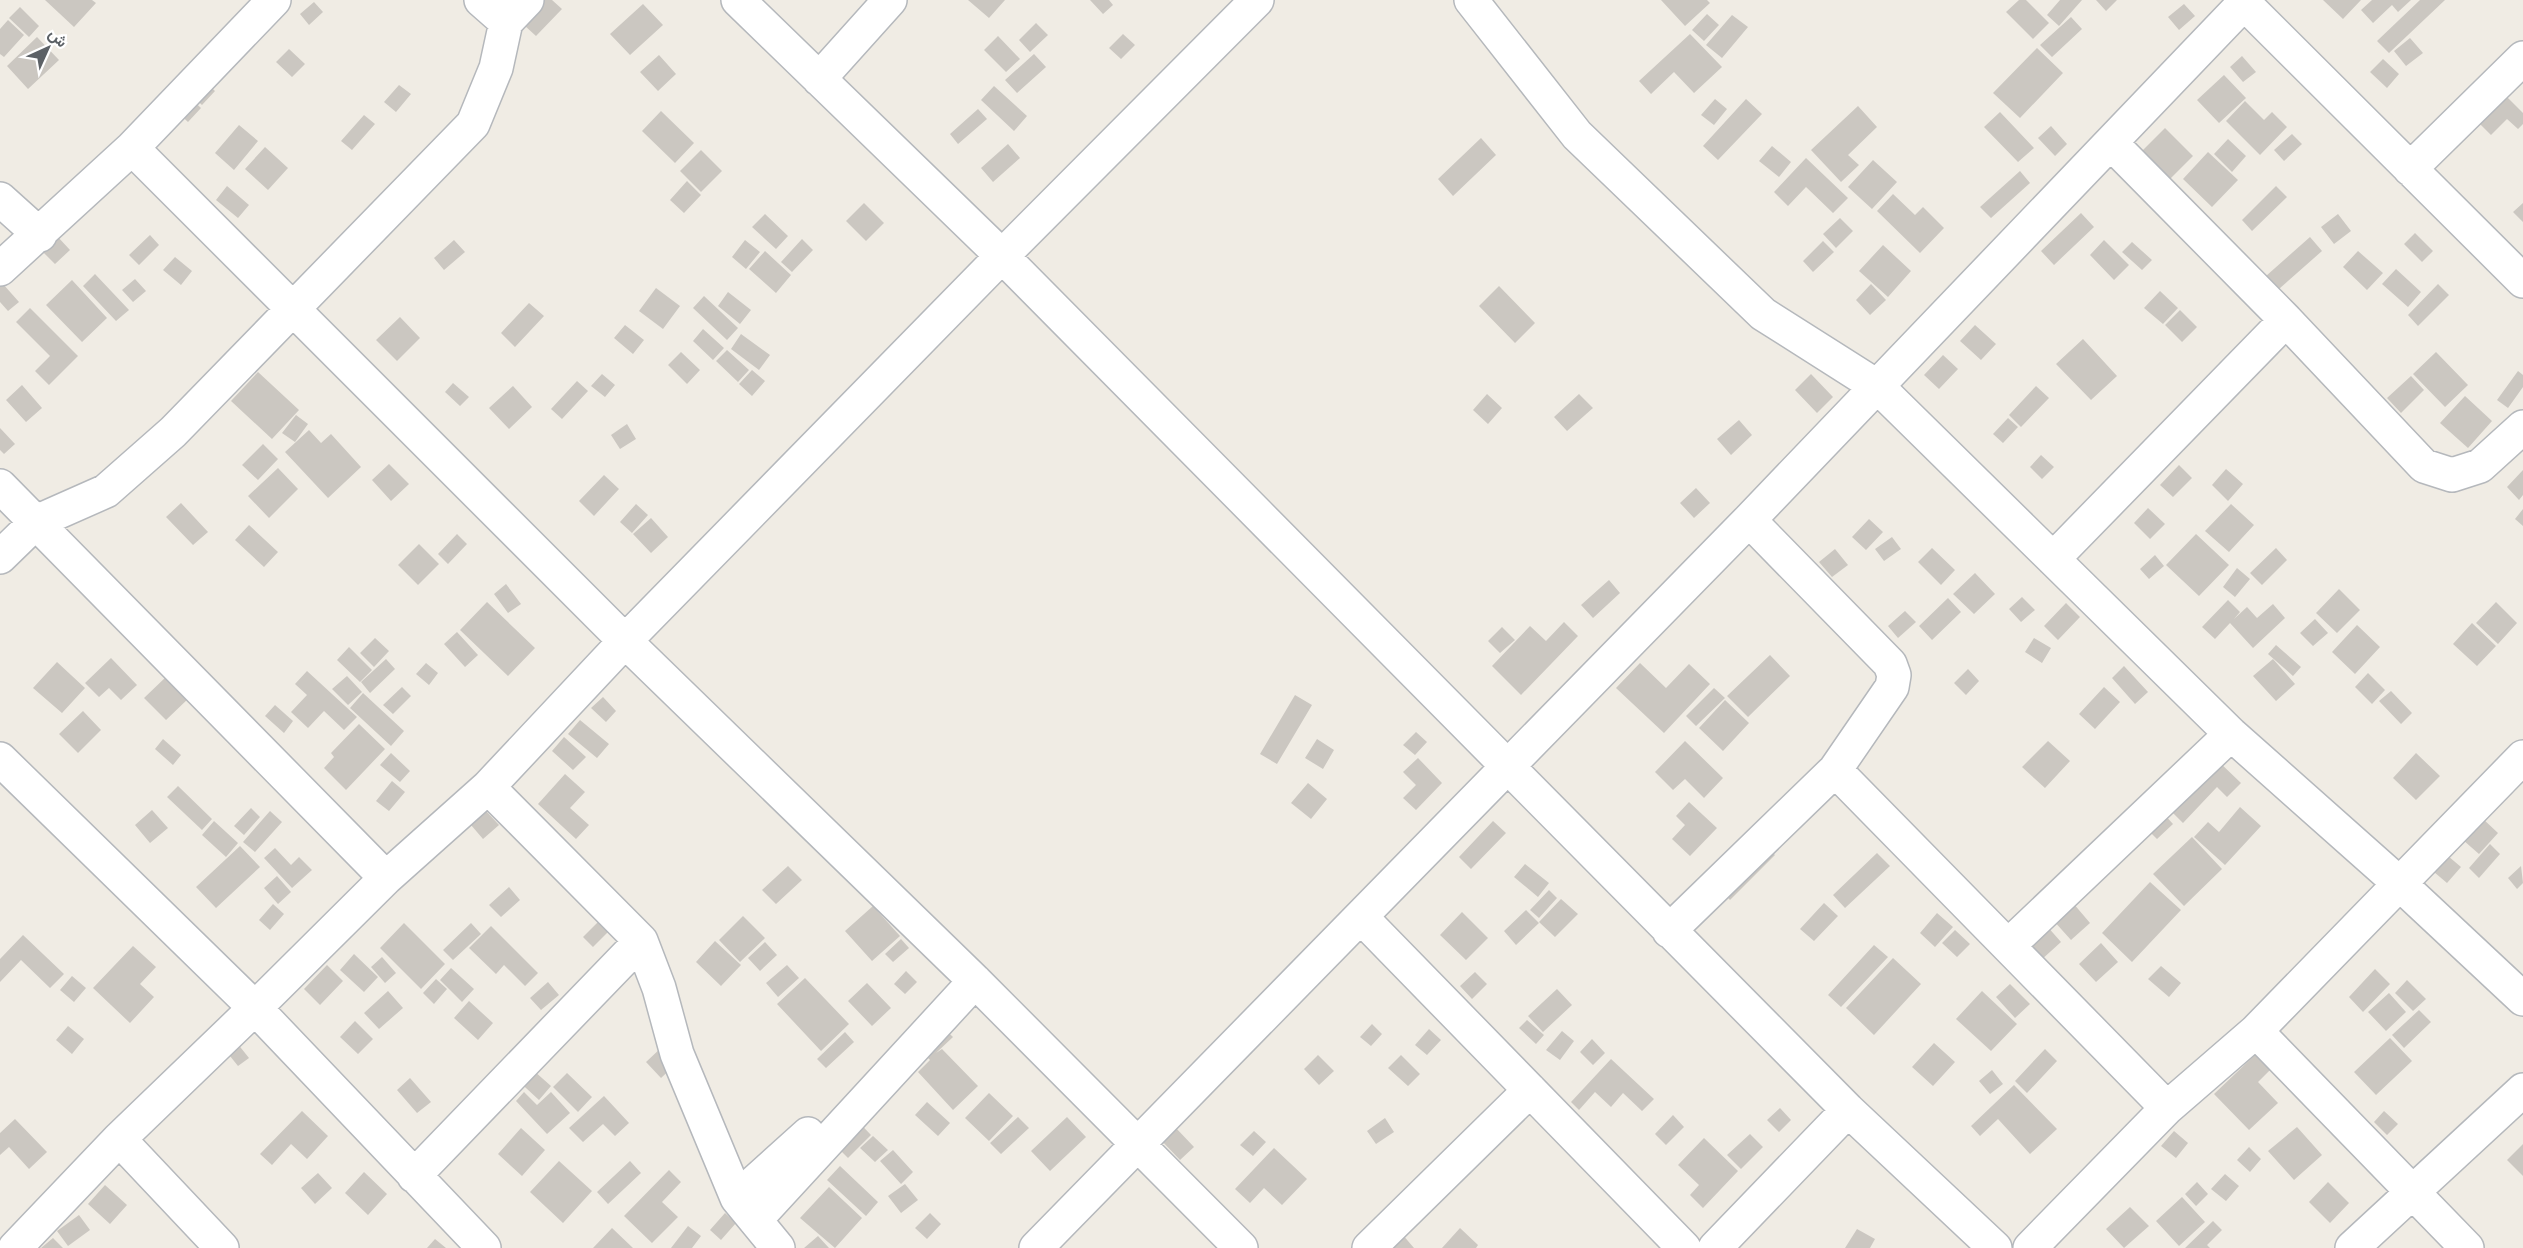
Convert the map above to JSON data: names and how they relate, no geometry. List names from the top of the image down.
{
  "north": "top right"
}
